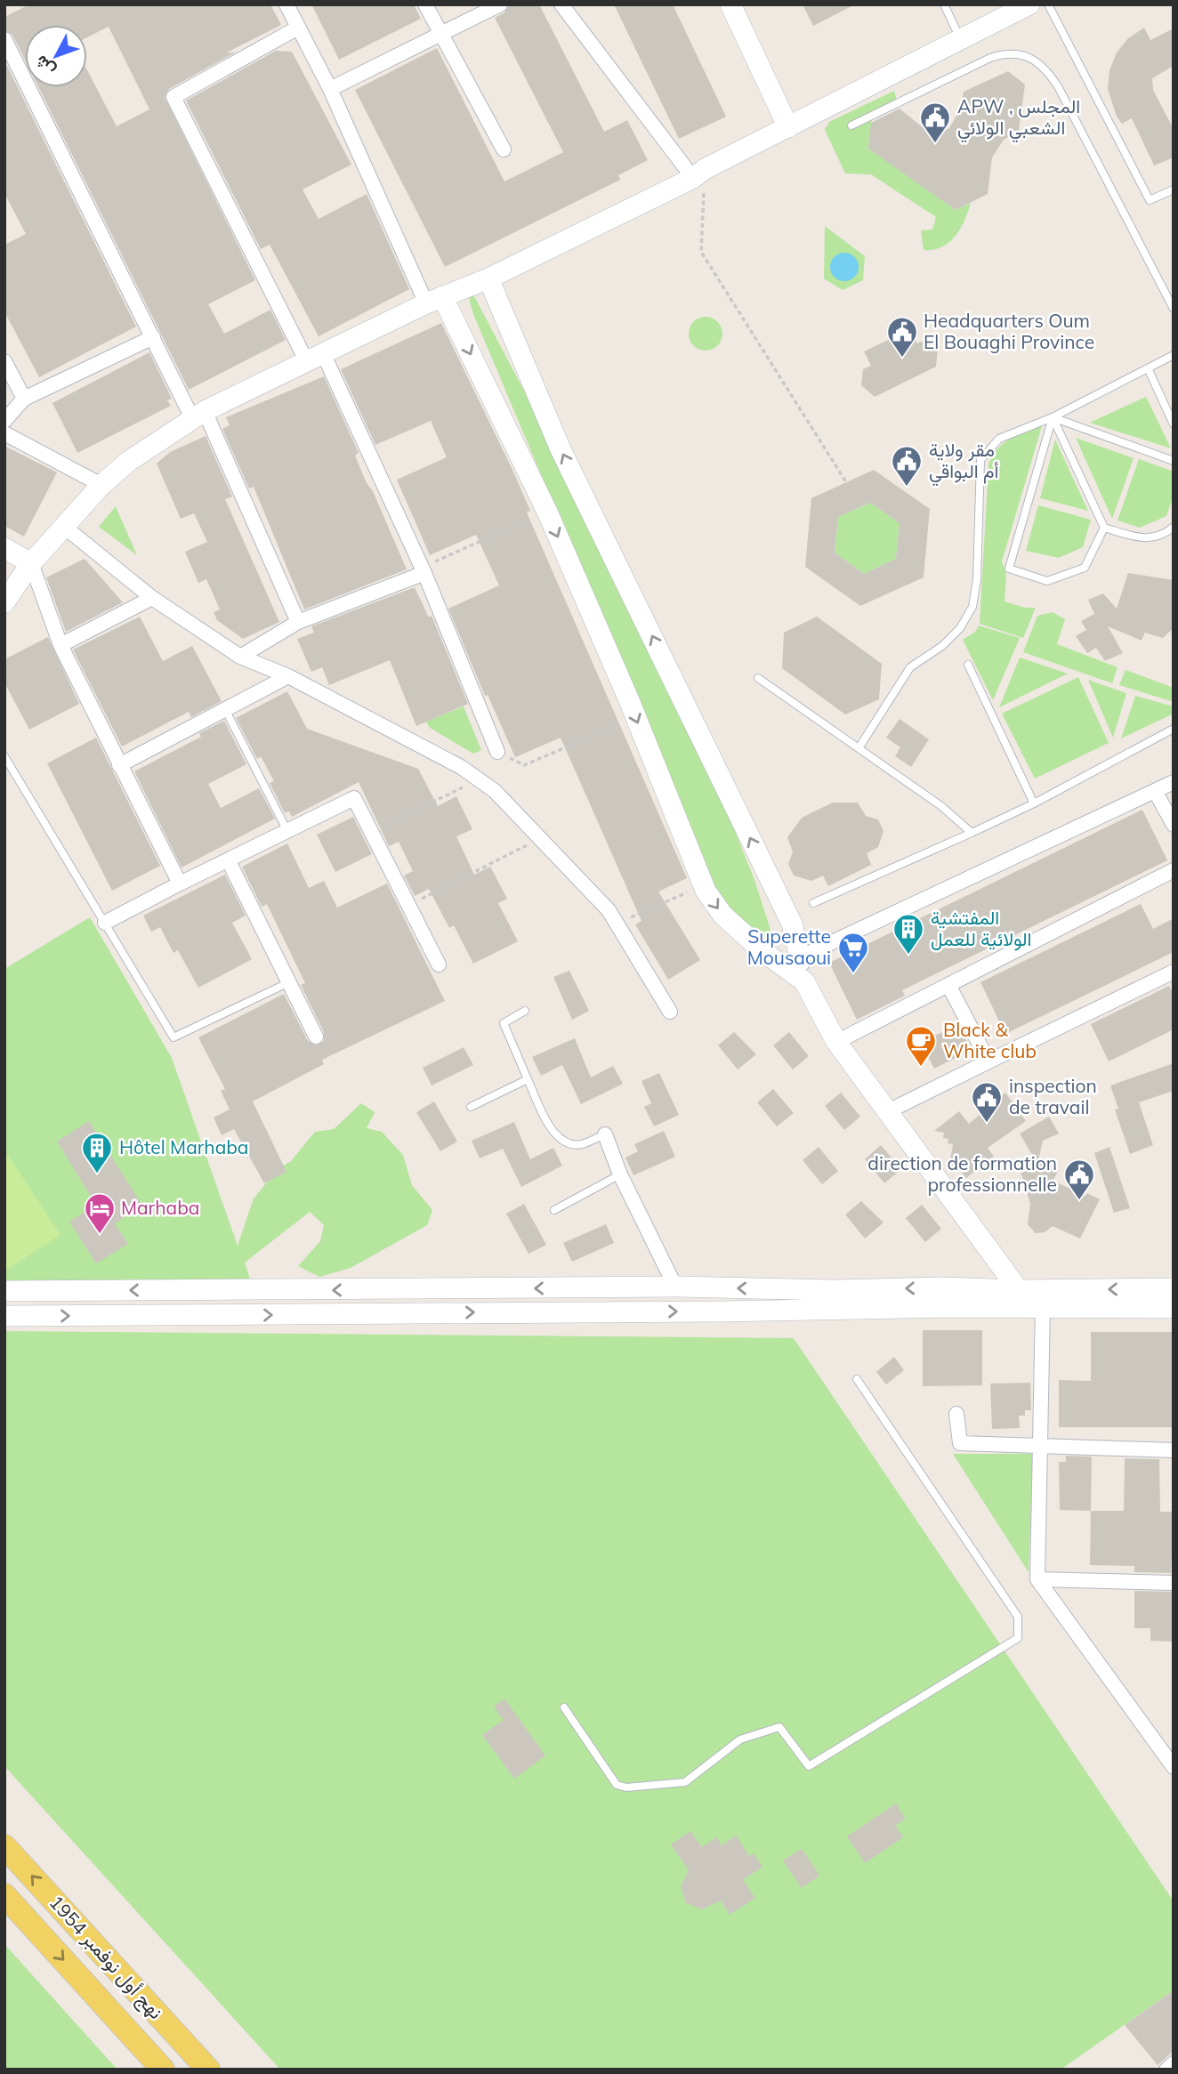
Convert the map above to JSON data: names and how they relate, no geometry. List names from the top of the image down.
{
  "streets": {
    "main road": ["نهج أول نوفمبر 1954"]
  },
  "places": {
    "public building": [
      "APW , المجلس الشعبي الولائي",
      "Headquarters Oum El Bouaghi Province",
      "مقر ولاية أم البواقي",
      "inspection de travail",
      "direction de formation professionnelle"
    ],
    "building": ["المفتشية الولائية للعمل", "Hôtel Marhaba"],
    "supermarket": ["Superette Mousaoui"],
    "cafe": ["Black & White club"],
    "hotel": ["Marhaba"]
  },
  "north": "bottom left"
}
